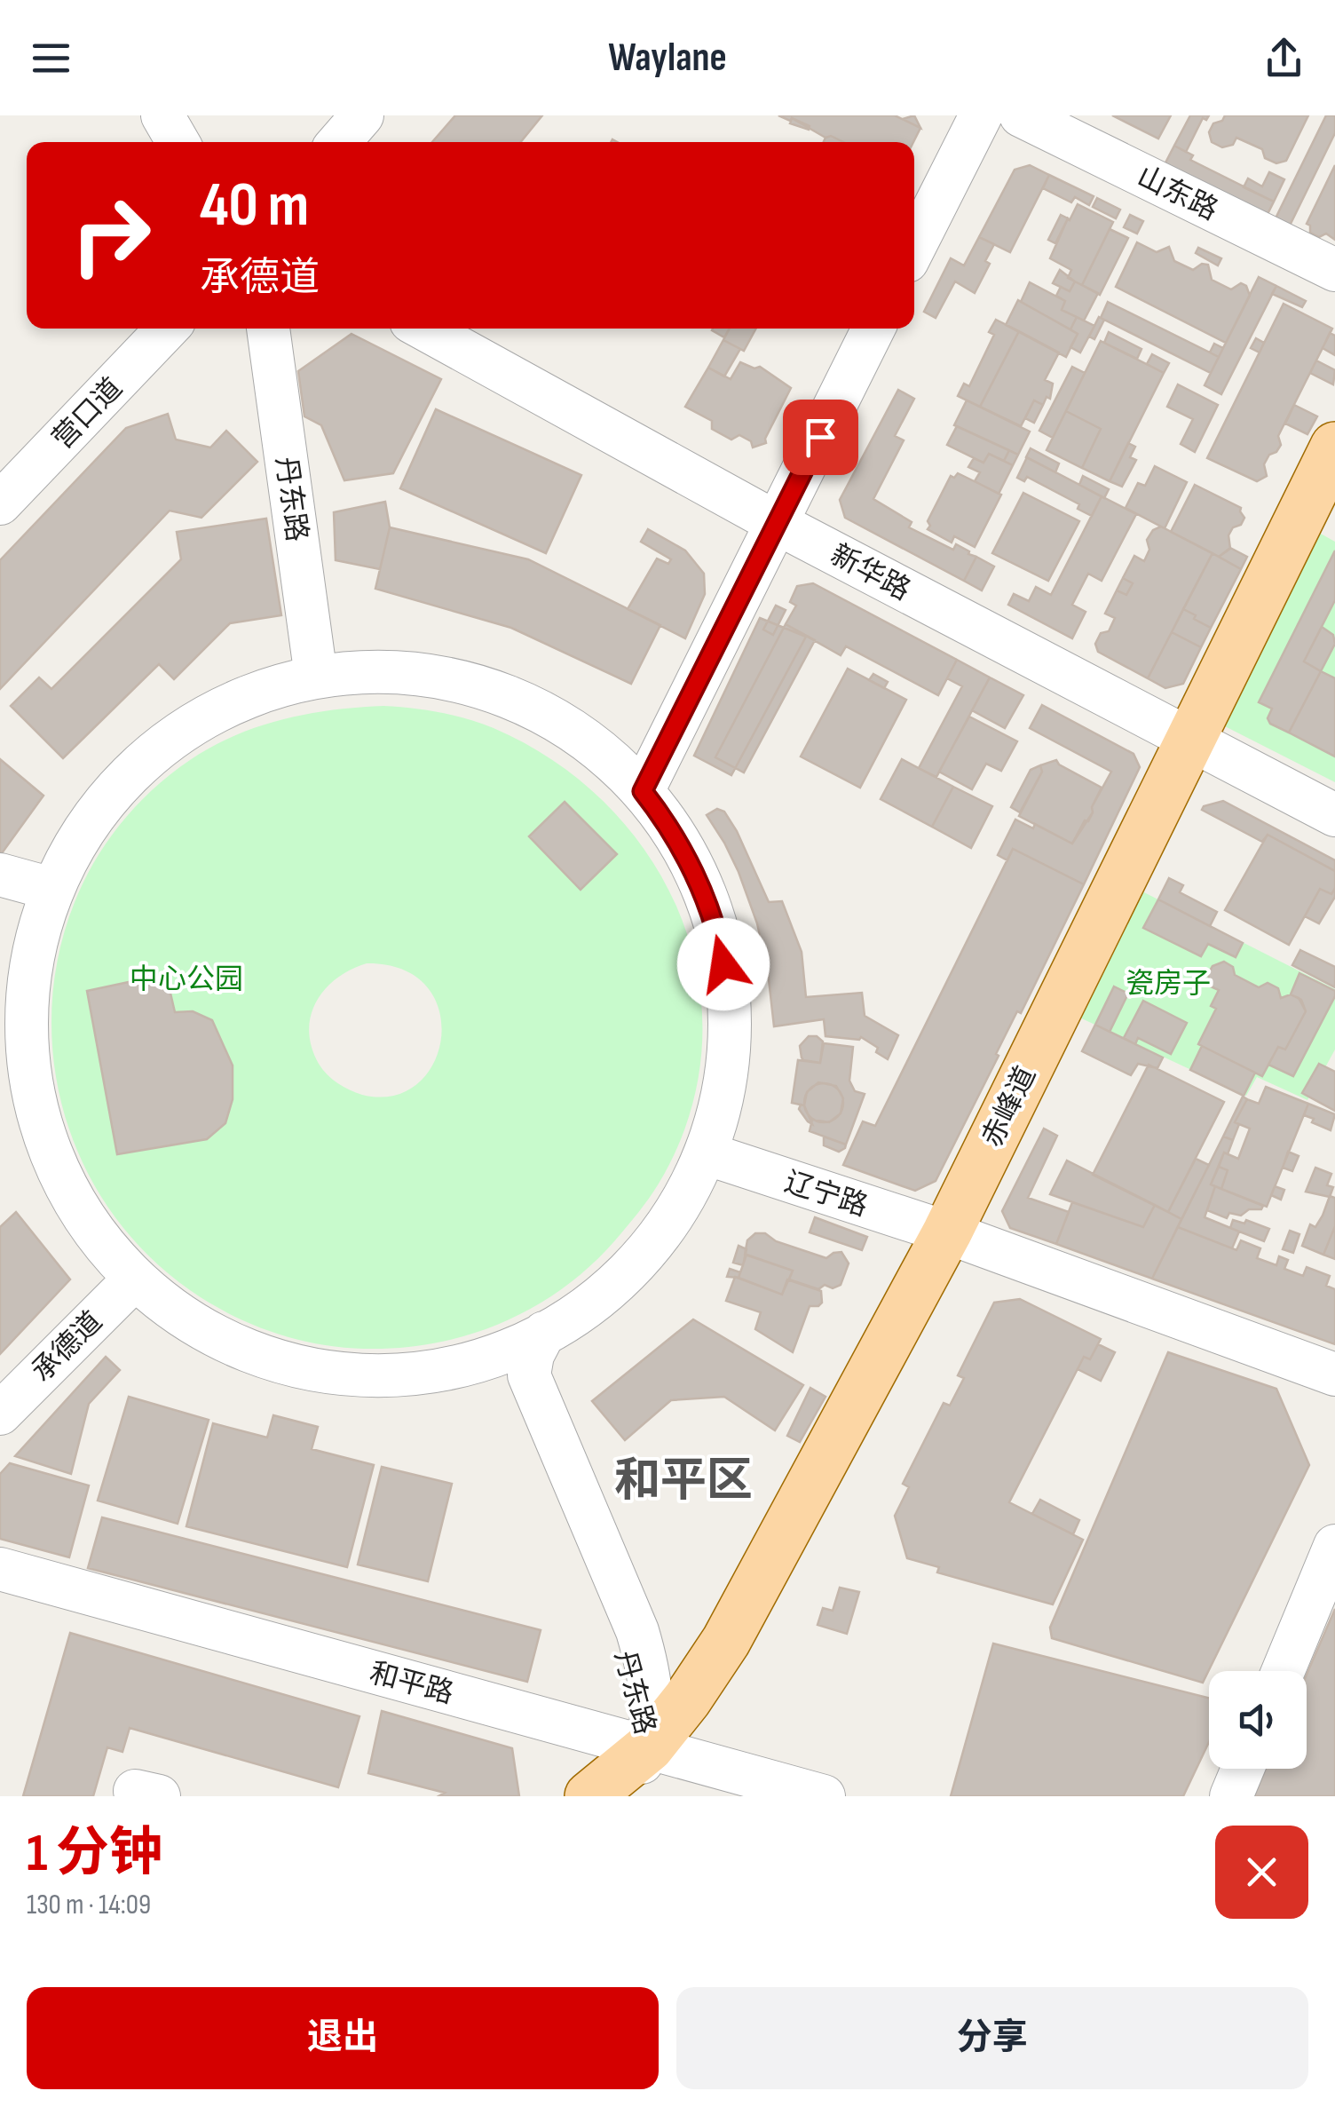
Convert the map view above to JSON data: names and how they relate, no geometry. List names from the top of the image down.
{
  "streets": {
    "main road": ["赤峰道"],
    "street": [
      "山东路",
      "营口道",
      "丹东路",
      "新华路",
      "辽宁路",
      "承德道",
      "和平路"
    ]
  },
  "crossings": [
    ["丹东路", "赤峰道"],
    ["丹东路", "和平路"],
    ["新华路", "赤峰道"],
    ["赤峰道", "辽宁路"],
    ["赤峰道", "和平路"]
  ],
  "districts": ["和平区"],
  "parks": ["中心公园", "瓷房子"],
  "page": {
    "header": "Waylane",
    "turn": ["40 m", "承德道"],
    "heading": ["1 分钟", "130 m · 14:09"],
    "buttons": ["退出", "分享"]
  }
}
